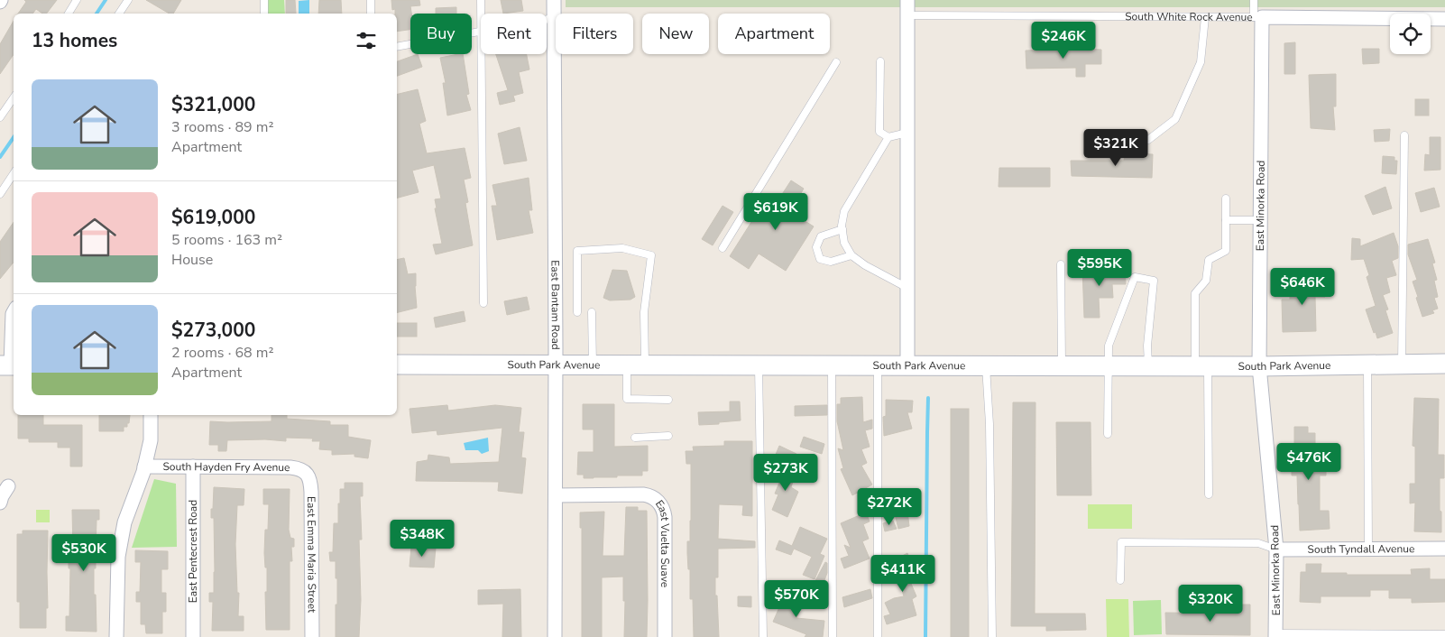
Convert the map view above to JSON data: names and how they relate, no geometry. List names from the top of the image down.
{
  "streets": {
    "main road": ["South Park Avenue"],
    "street": [
      "South White Rock Avenue",
      "East Minorka Road",
      "East Bantam Road",
      "South Hayden Fry Avenue",
      "East Vuelta Suave",
      "South Tyndall Avenue",
      "East Pentecrest Road",
      "East Emma Maria Street"
    ]
  },
  "crossings": [
    ["South White Rock Avenue", "East Minorka Road"],
    ["East Minorka Road", "South Park Avenue"],
    ["East Minorka Road", "South Tyndall Avenue"],
    ["East Bantam Road", "South Park Avenue"],
    ["East Bantam Road", "East Vuelta Suave"],
    ["South Hayden Fry Avenue", "East Pentecrest Road"],
    ["South Hayden Fry Avenue", "East Emma Maria Street"]
  ],
  "page": {
    "chip": [
      "Buy",
      "Rent",
      "Filters",
      "New",
      "Apartment"
    ],
    "heading": "13 homes",
    "price": [
      "$246K",
      "$321K",
      "$619K",
      "$595K",
      "$646K",
      "$476K",
      "$273K",
      "$272K",
      "$348K",
      "$530K",
      "$411K",
      "$570K",
      "$320K"
    ],
    "list": [
      {
        "name": "$321,000",
        "note": "3 rooms · 89 m² · Apartment"
      },
      {
        "name": "$619,000",
        "note": "5 rooms · 163 m² · House"
      },
      {
        "name": "$273,000",
        "note": "2 rooms · 68 m² · Apartment"
      }
    ]
  }
}
